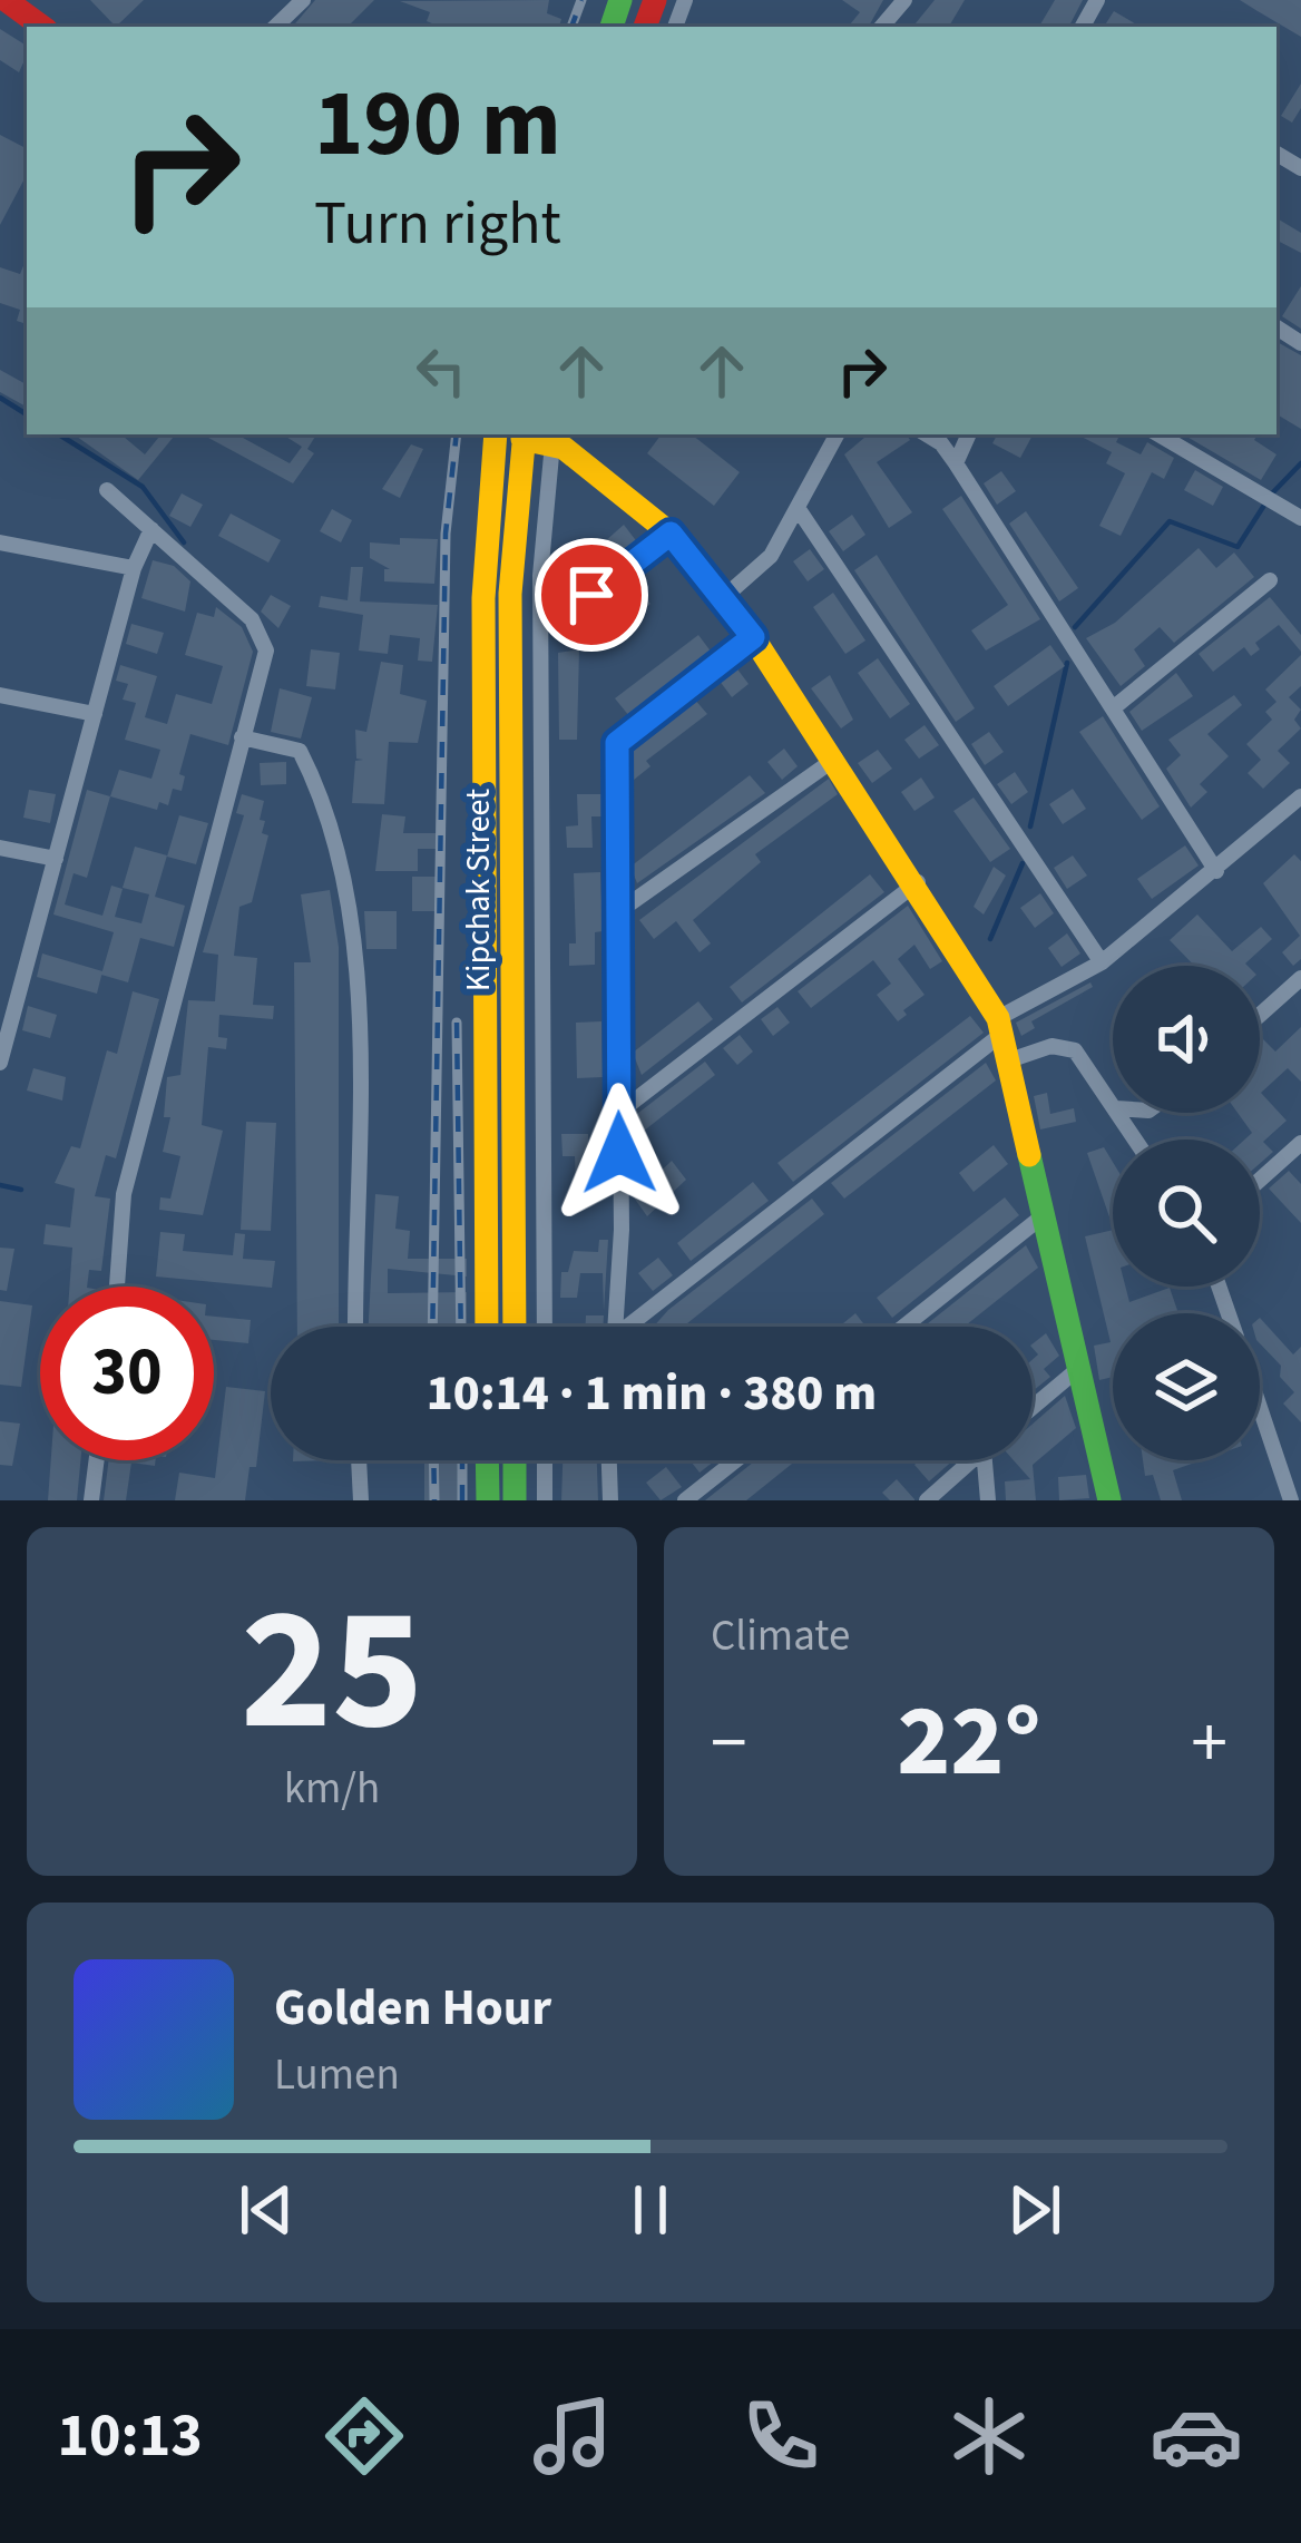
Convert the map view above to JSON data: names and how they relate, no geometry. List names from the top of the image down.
{
  "streets": {
    "main road": ["Kipchak Street"]
  },
  "page": {
    "turn": ["190 m", "Turn right"],
    "limit": "30",
    "trip": "10:14 · 1 min · 380 m",
    "tile": [
      ["25", "km/h"],
      "Climate"
    ],
    "heat": ["−", "22°", "+"],
    "song": ["Golden Hour", "Lumen"],
    "tabs": "10:13"
  }
}
